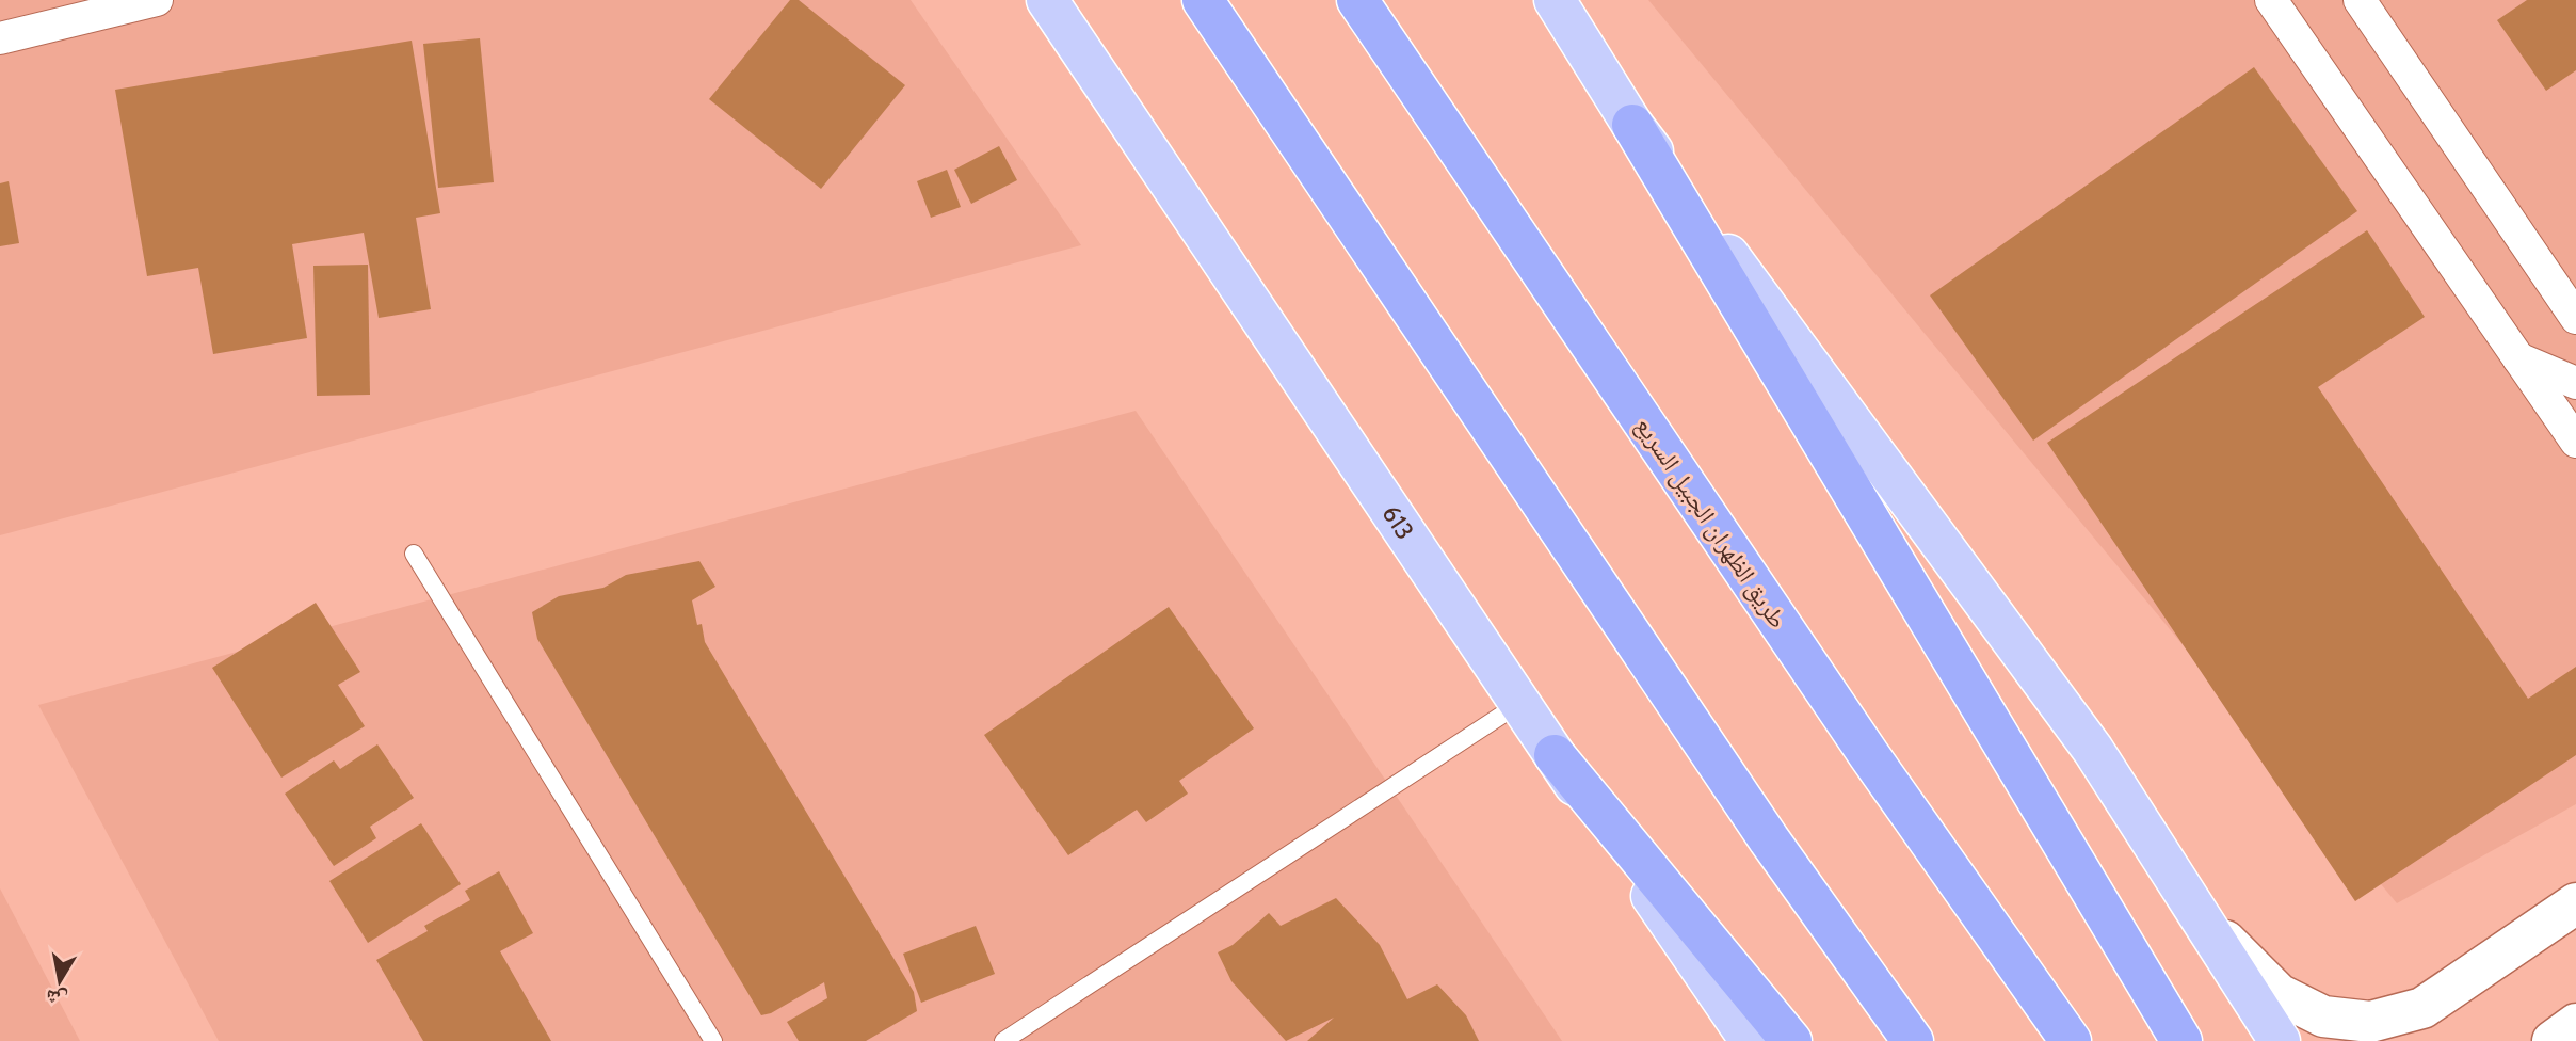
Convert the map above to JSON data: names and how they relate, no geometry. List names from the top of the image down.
{
  "streets": {
    "highway": ["طريق الظهران الجبيل السريع"],
    "main road": ["613"]
  },
  "north": "bottom"
}
